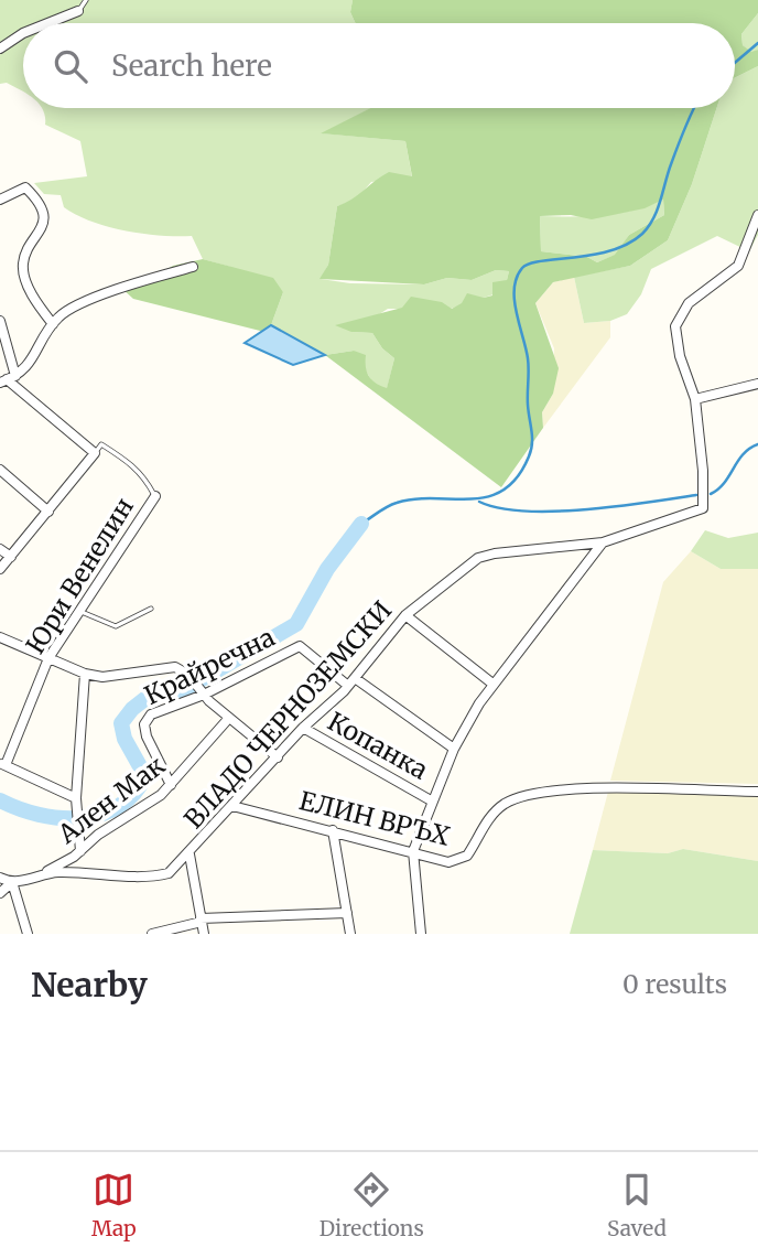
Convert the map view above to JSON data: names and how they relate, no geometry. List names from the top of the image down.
{
  "streets": {
    "street": [
      "Юри Венелин",
      "Крайречна",
      "ВЛАДО ЧЕРНОЗЕМСКИ",
      "Копанка",
      "Ален Мак",
      "ЕЛИН ВРЪХ"
    ]
  },
  "crossings": [
    ["Крайречна", "ВЛАДО ЧЕРНОЗЕМСКИ"],
    ["Крайречна", "Ален Мак"],
    ["ВЛАДО ЧЕРНОЗЕМСКИ", "Копанка"],
    ["ВЛАДО ЧЕРНОЗЕМСКИ", "Ален Мак"],
    ["ВЛАДО ЧЕРНОЗЕМСКИ", "ЕЛИН ВРЪХ"]
  ],
  "page": {
    "search": "Search here",
    "heading": ["Nearby", "0 results"],
    "nav": ["Map", "Directions", "Saved"]
  }
}
